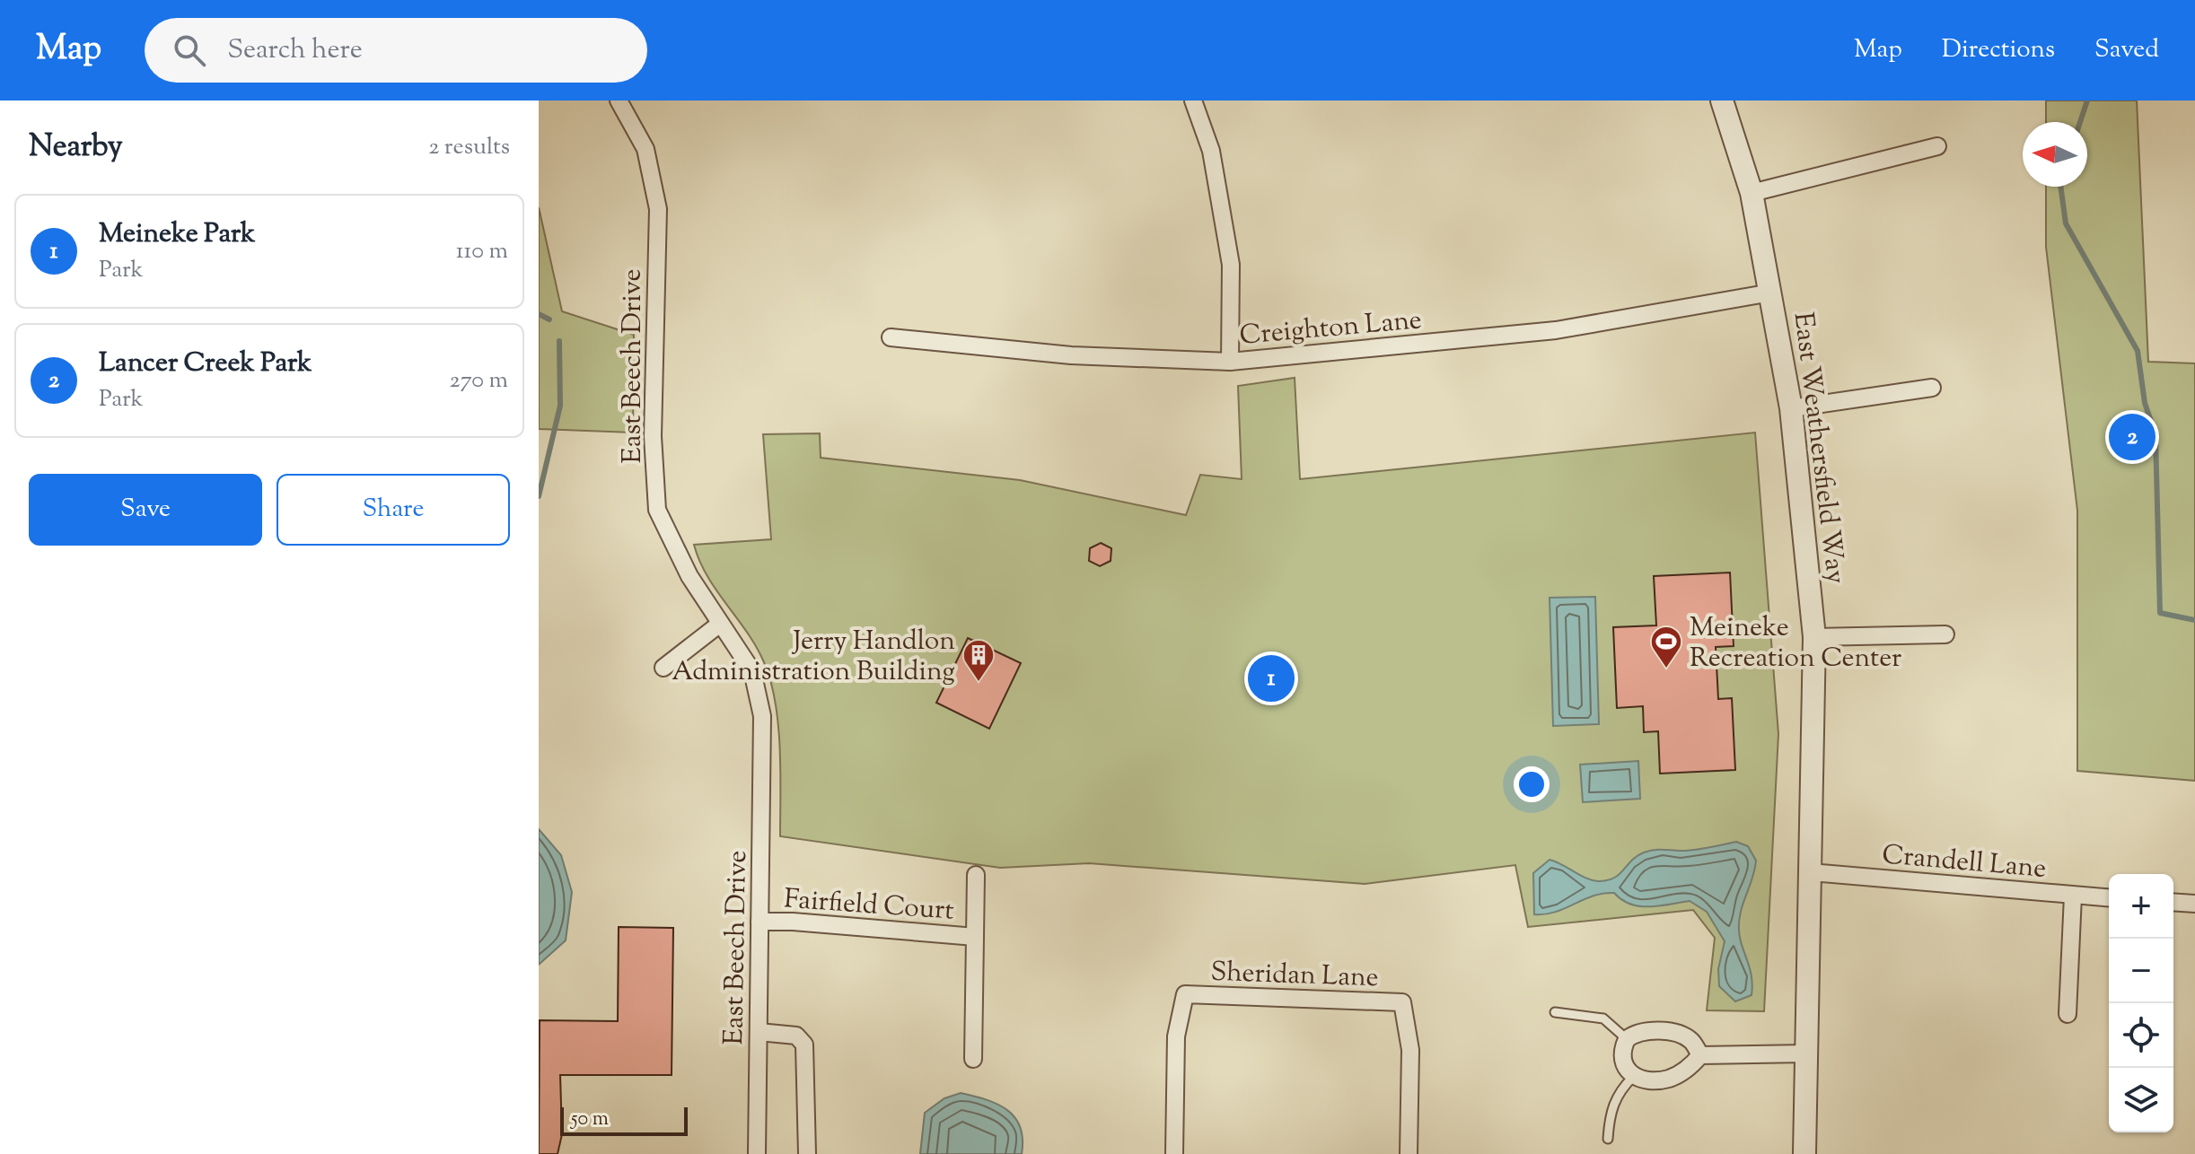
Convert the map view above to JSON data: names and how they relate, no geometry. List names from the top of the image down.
{
  "streets": {
    "street": [
      "Creighton Lane",
      "East Beech Drive",
      "East Weathersfield Way",
      "Crandell Lane",
      "Fairfield Court",
      "Sheridan Lane"
    ]
  },
  "crossings": [
    ["Creighton Lane", "East Weathersfield Way"],
    ["East Beech Drive", "Fairfield Court"],
    ["East Weathersfield Way", "Crandell Lane"]
  ],
  "places": {
    "sports": ["Meineke Recreation Center"],
    "building": ["Jerry Handlon Administration Building"]
  },
  "scale_bar": "50 m",
  "north": "left",
  "page": {
    "header": "Map",
    "search": "Search here",
    "nav": ["Map", "Directions", "Saved"],
    "heading": ["Nearby", "2 results"],
    "list": [
      {
        "mark": "1",
        "name": "Meineke Park",
        "note": "Park",
        "value": "110 m"
      },
      {
        "mark": "2",
        "name": "Lancer Creek Park",
        "note": "Park",
        "value": "270 m"
      }
    ],
    "pins": ["2", "1"],
    "buttons": ["Save", "Share"],
    "map_buttons": ["+", "−"],
    "scale": "50 m"
  }
}
